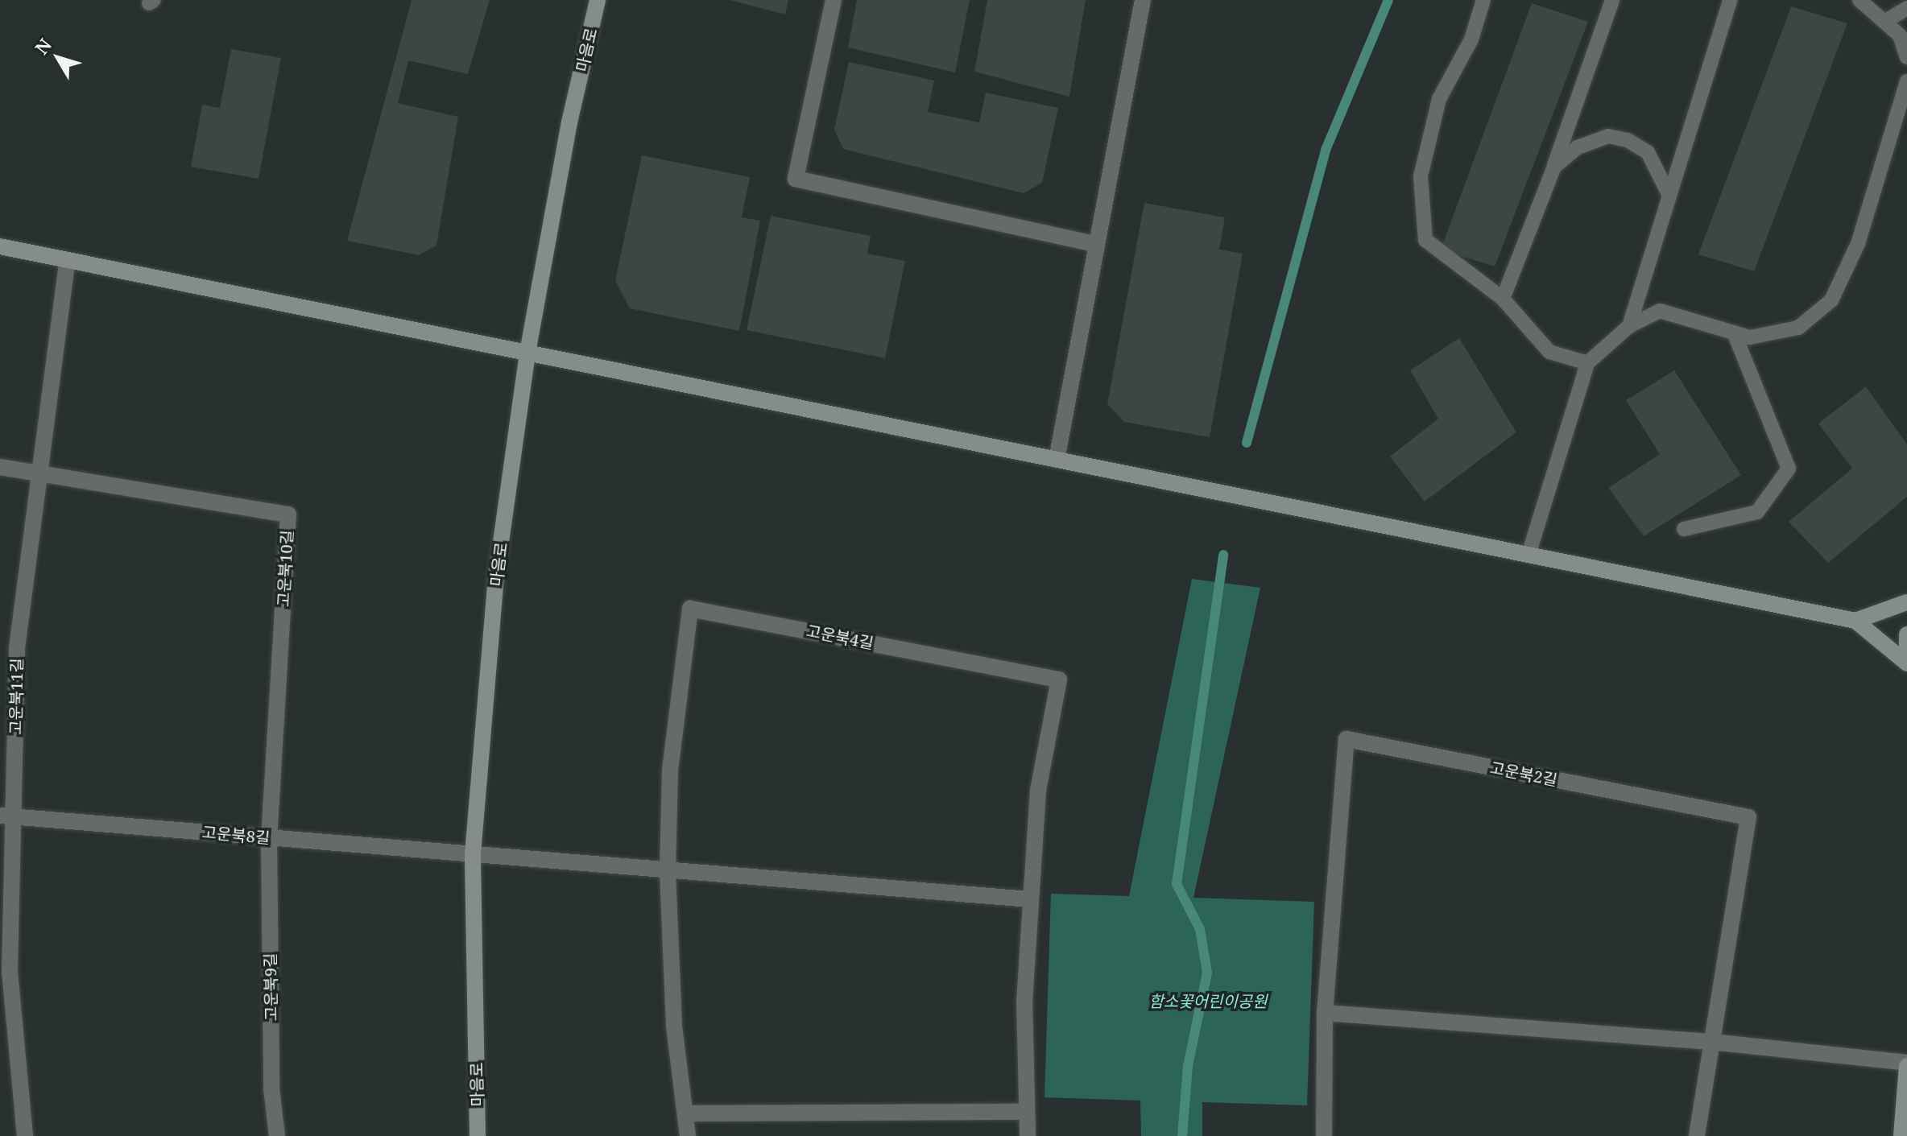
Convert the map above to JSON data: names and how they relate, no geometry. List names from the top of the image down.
{
  "streets": {
    "street": [
      "마음로",
      "고운북10길",
      "고운북4길",
      "고운북11길",
      "고운북2길",
      "고운북8길",
      "고운북9길"
    ]
  },
  "crossings": [
    ["마음로", "고운북8길"],
    ["고운북10길", "고운북11길"],
    ["고운북10길", "고운북8길"],
    ["고운북10길", "고운북9길"],
    ["고운북4길", "고운북8길"],
    ["고운북11길", "고운북8길"],
    ["고운북8길", "고운북9길"]
  ],
  "parks": ["함소꽃어린이공원"],
  "north": "top left"
}
